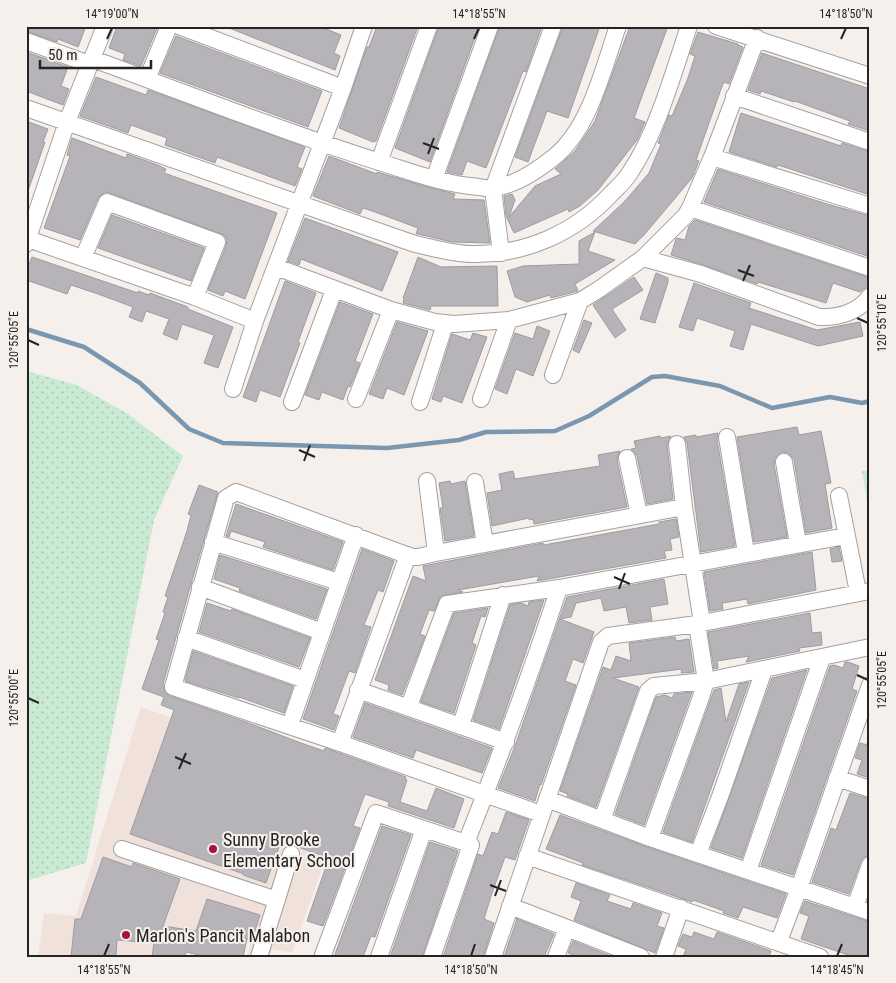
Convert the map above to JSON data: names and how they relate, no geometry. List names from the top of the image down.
{
  "places": ["Sunny Brooke Elementary School", "Marlon's Pancit Malabon"],
  "scale_bar": "50 m",
  "coordinates": [
    "14°19'00\"N",
    "14°18'55\"N",
    "14°18'50\"N",
    "120°55'10\"E",
    "120°55'05\"E",
    "120°55'00\"E",
    "14°18'45\"N"
  ]
}
